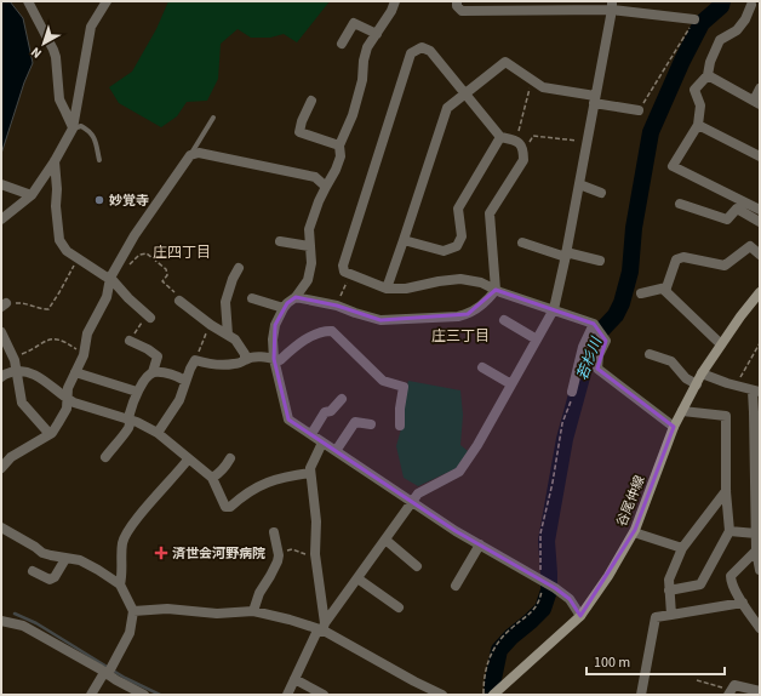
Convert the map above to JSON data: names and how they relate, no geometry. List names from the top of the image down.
{
  "streets": {
    "main road": ["谷尾仲線"]
  },
  "districts": ["庄四丁目", "庄三丁目"],
  "water": ["若杉川"],
  "places": {
    "other": ["妙覚寺"],
    "health": ["済世会河野病院"]
  },
  "scale_bar": "100 m",
  "north": "bottom left"
}
